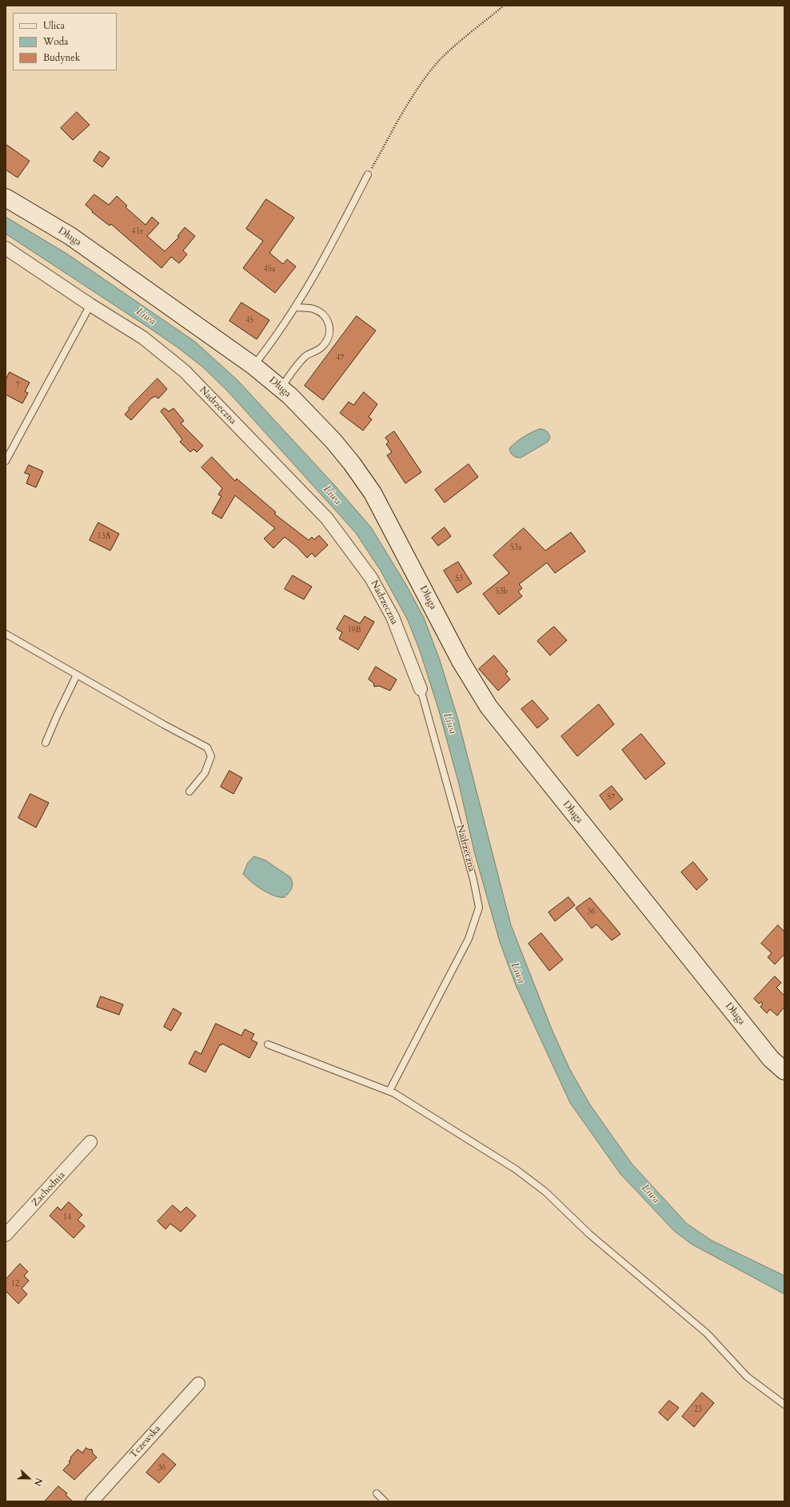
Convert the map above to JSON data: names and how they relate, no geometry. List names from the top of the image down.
{
  "streets": {
    "street": [
      "Długa",
      "Nadrzeczna",
      "Zachodnia",
      "Tczewska"
    ]
  },
  "water": ["Liwa"],
  "house_numbers": [
    "41e",
    "45a",
    "45",
    "47",
    "7",
    "13A",
    "53a",
    "53",
    "53b",
    "19B",
    "57",
    "36",
    "14",
    "12",
    "23",
    "36"
  ],
  "legend": ["Ulica", "Woda", "Budynek"],
  "north": "right"
}
